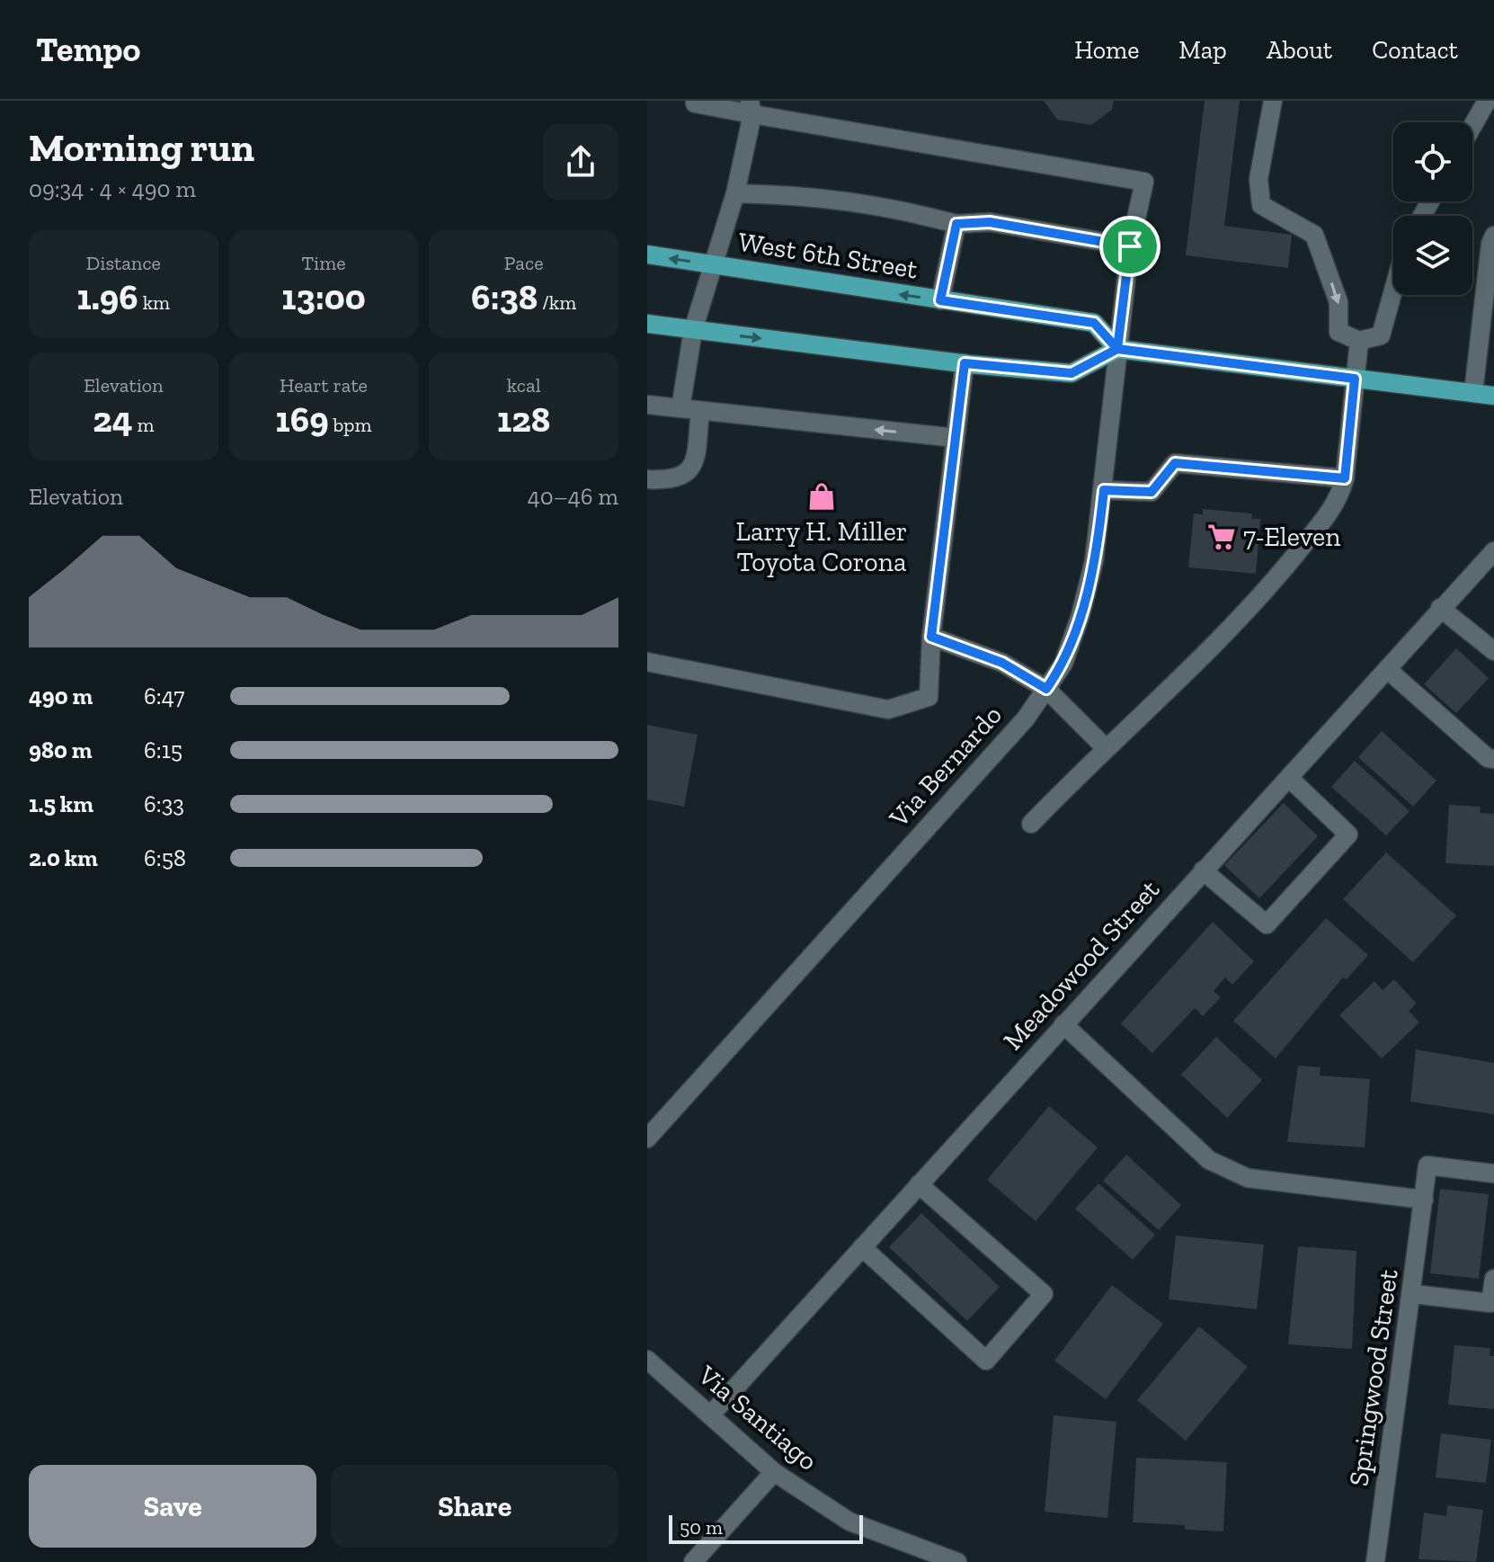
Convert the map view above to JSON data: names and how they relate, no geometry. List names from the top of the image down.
{
  "streets": {
    "main road": ["West 6th Street"],
    "street": [
      "Via Bernardo",
      "Meadowood Street",
      "Springwood Street",
      "Via Santiago"
    ]
  },
  "crossings": [
    ["West 6th Street", "Via Bernardo"],
    ["Meadowood Street", "Via Santiago"]
  ],
  "places": {
    "shop": ["Larry H. Miller Toyota Corona"],
    "supermarket": ["7-Eleven"]
  },
  "scale_bar": "50 m",
  "page": {
    "header": "Tempo",
    "nav": [
      "Home",
      "Map",
      "About",
      "Contact"
    ],
    "heading": ["Morning run", "09:34 · 4 × 490 m"],
    "stats": [
      ["Distance", "1.96 km"],
      ["Time", "13:00"],
      ["Pace", "6:38 /km"],
      ["Elevation", "24 m"],
      ["Heart rate", "169 bpm"],
      ["kcal", "128"]
    ],
    "chart": ["Elevation", "40–46 m"],
    "list": [
      {
        "name": "490 m",
        "note": "6:47"
      },
      {
        "name": "980 m",
        "note": "6:15"
      },
      {
        "name": "1.5 km",
        "note": "6:33"
      },
      {
        "name": "2.0 km",
        "note": "6:58"
      }
    ],
    "buttons": ["Save", "Share"],
    "scale": "50 m"
  }
}
